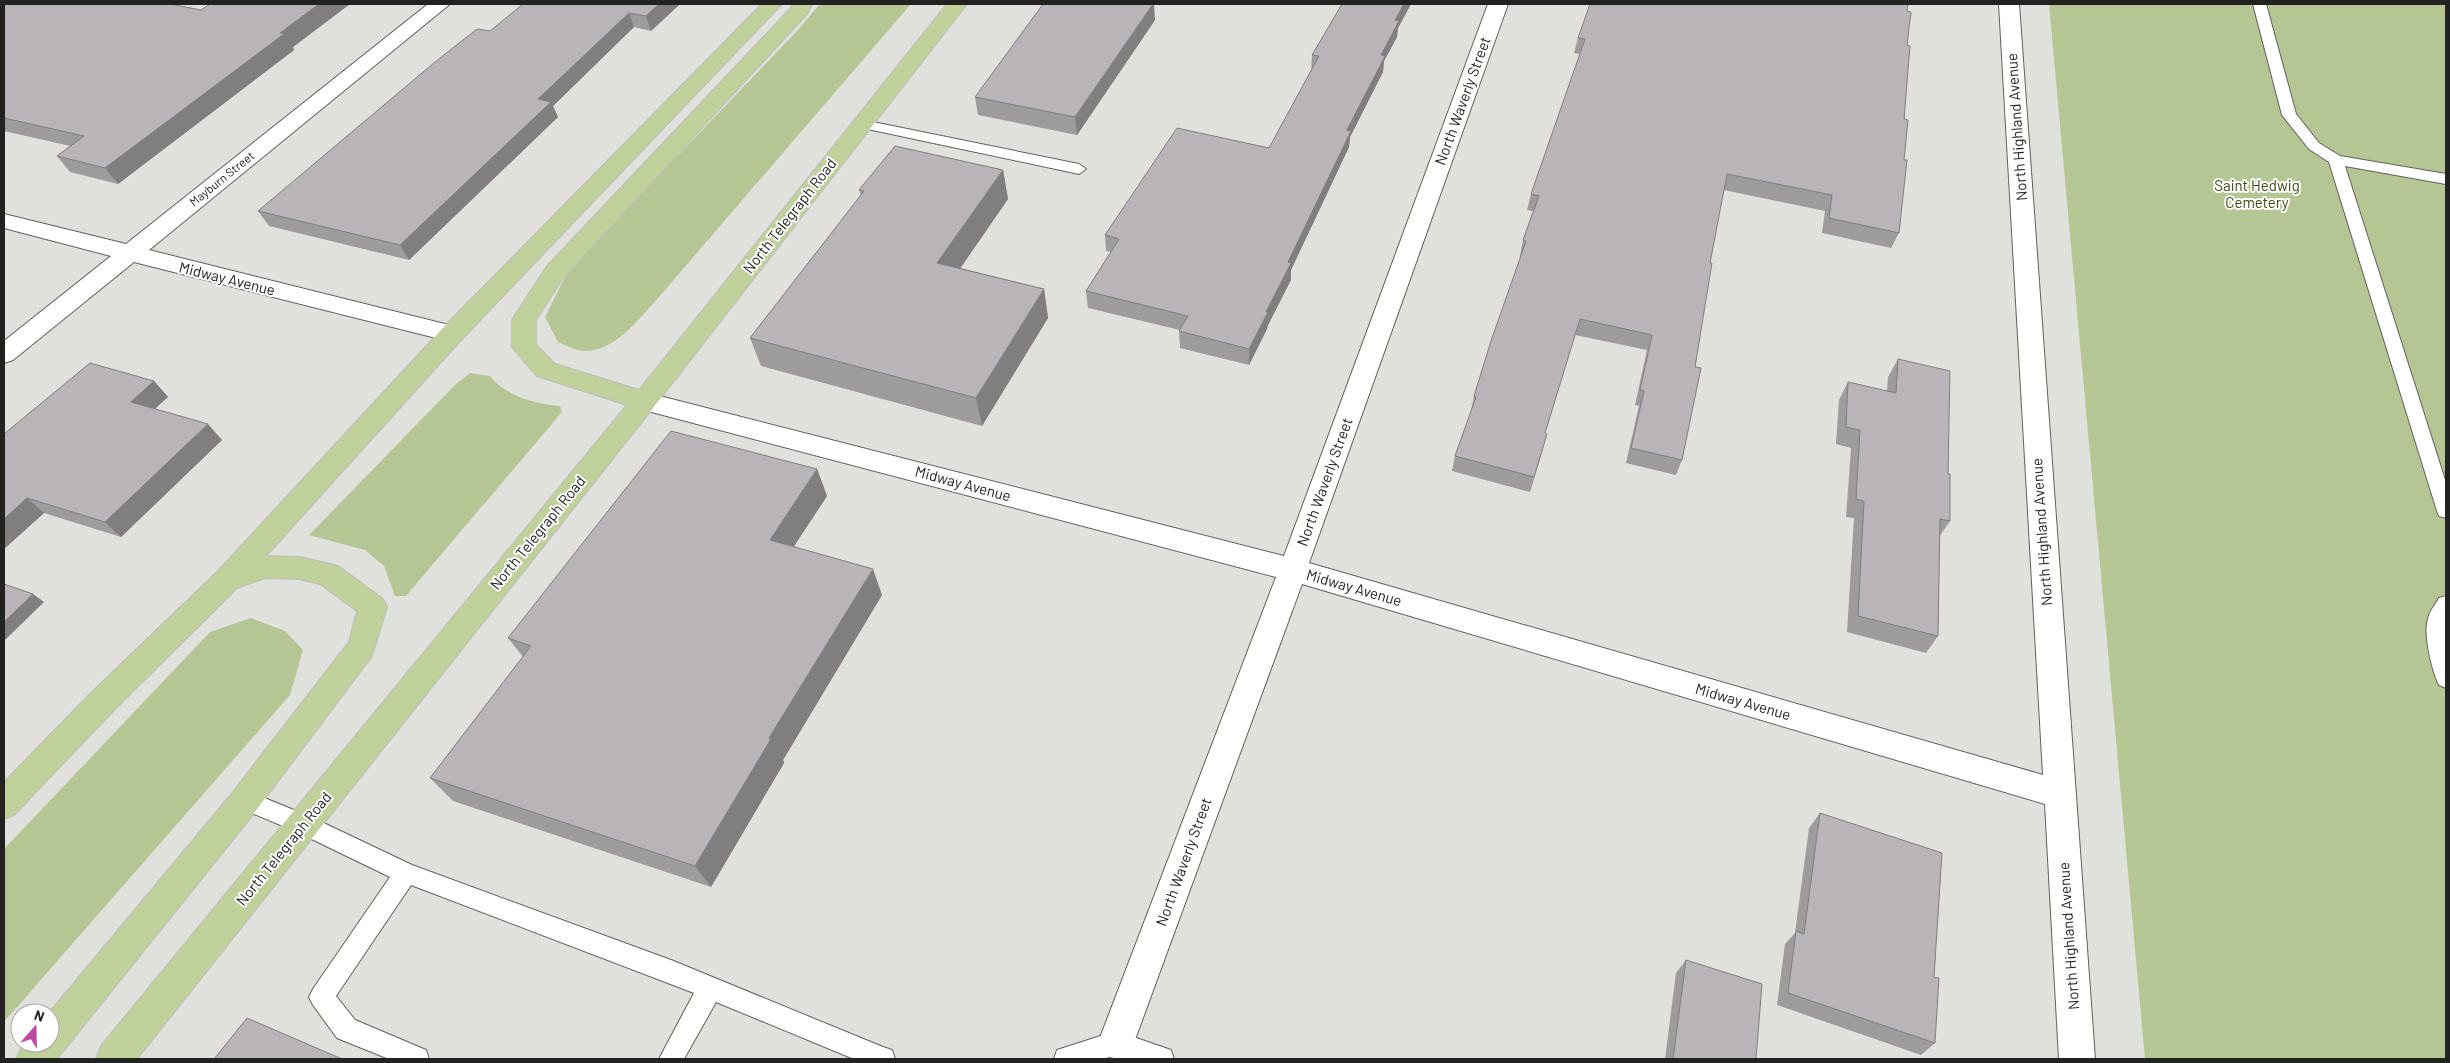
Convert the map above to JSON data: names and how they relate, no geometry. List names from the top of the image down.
{
  "streets": {
    "main road": ["North Telegraph Road"],
    "street": [
      "North Waverly Street",
      "North Highland Avenue",
      "Mayburn Street",
      "Midway Avenue"
    ]
  },
  "crossings": [
    ["North Waverly Street", "Midway Avenue"],
    ["North Highland Avenue", "Midway Avenue"],
    ["Mayburn Street", "Midway Avenue"],
    ["North Telegraph Road", "Midway Avenue"]
  ],
  "parks": ["Saint Hedwig Cemetery"],
  "north": "top"
}
